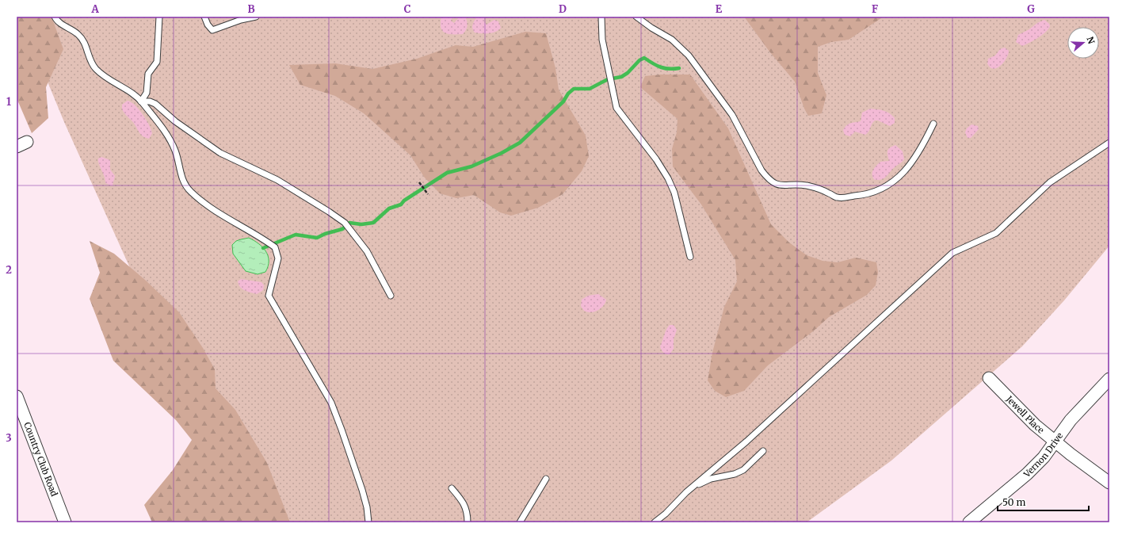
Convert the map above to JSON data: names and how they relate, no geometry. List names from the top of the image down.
{
  "streets": {
    "street": ["Jewell Place", "Vernon Drive", "Country Club Road"]
  },
  "crossings": [
    ["Jewell Place", "Vernon Drive"]
  ],
  "scale_bar": "50 m",
  "north": "right",
  "grid": {
    "columns": [
      "A",
      "B",
      "C",
      "D",
      "E",
      "F",
      "G"
    ],
    "rows": ["1", "2", "3"]
  }
}
